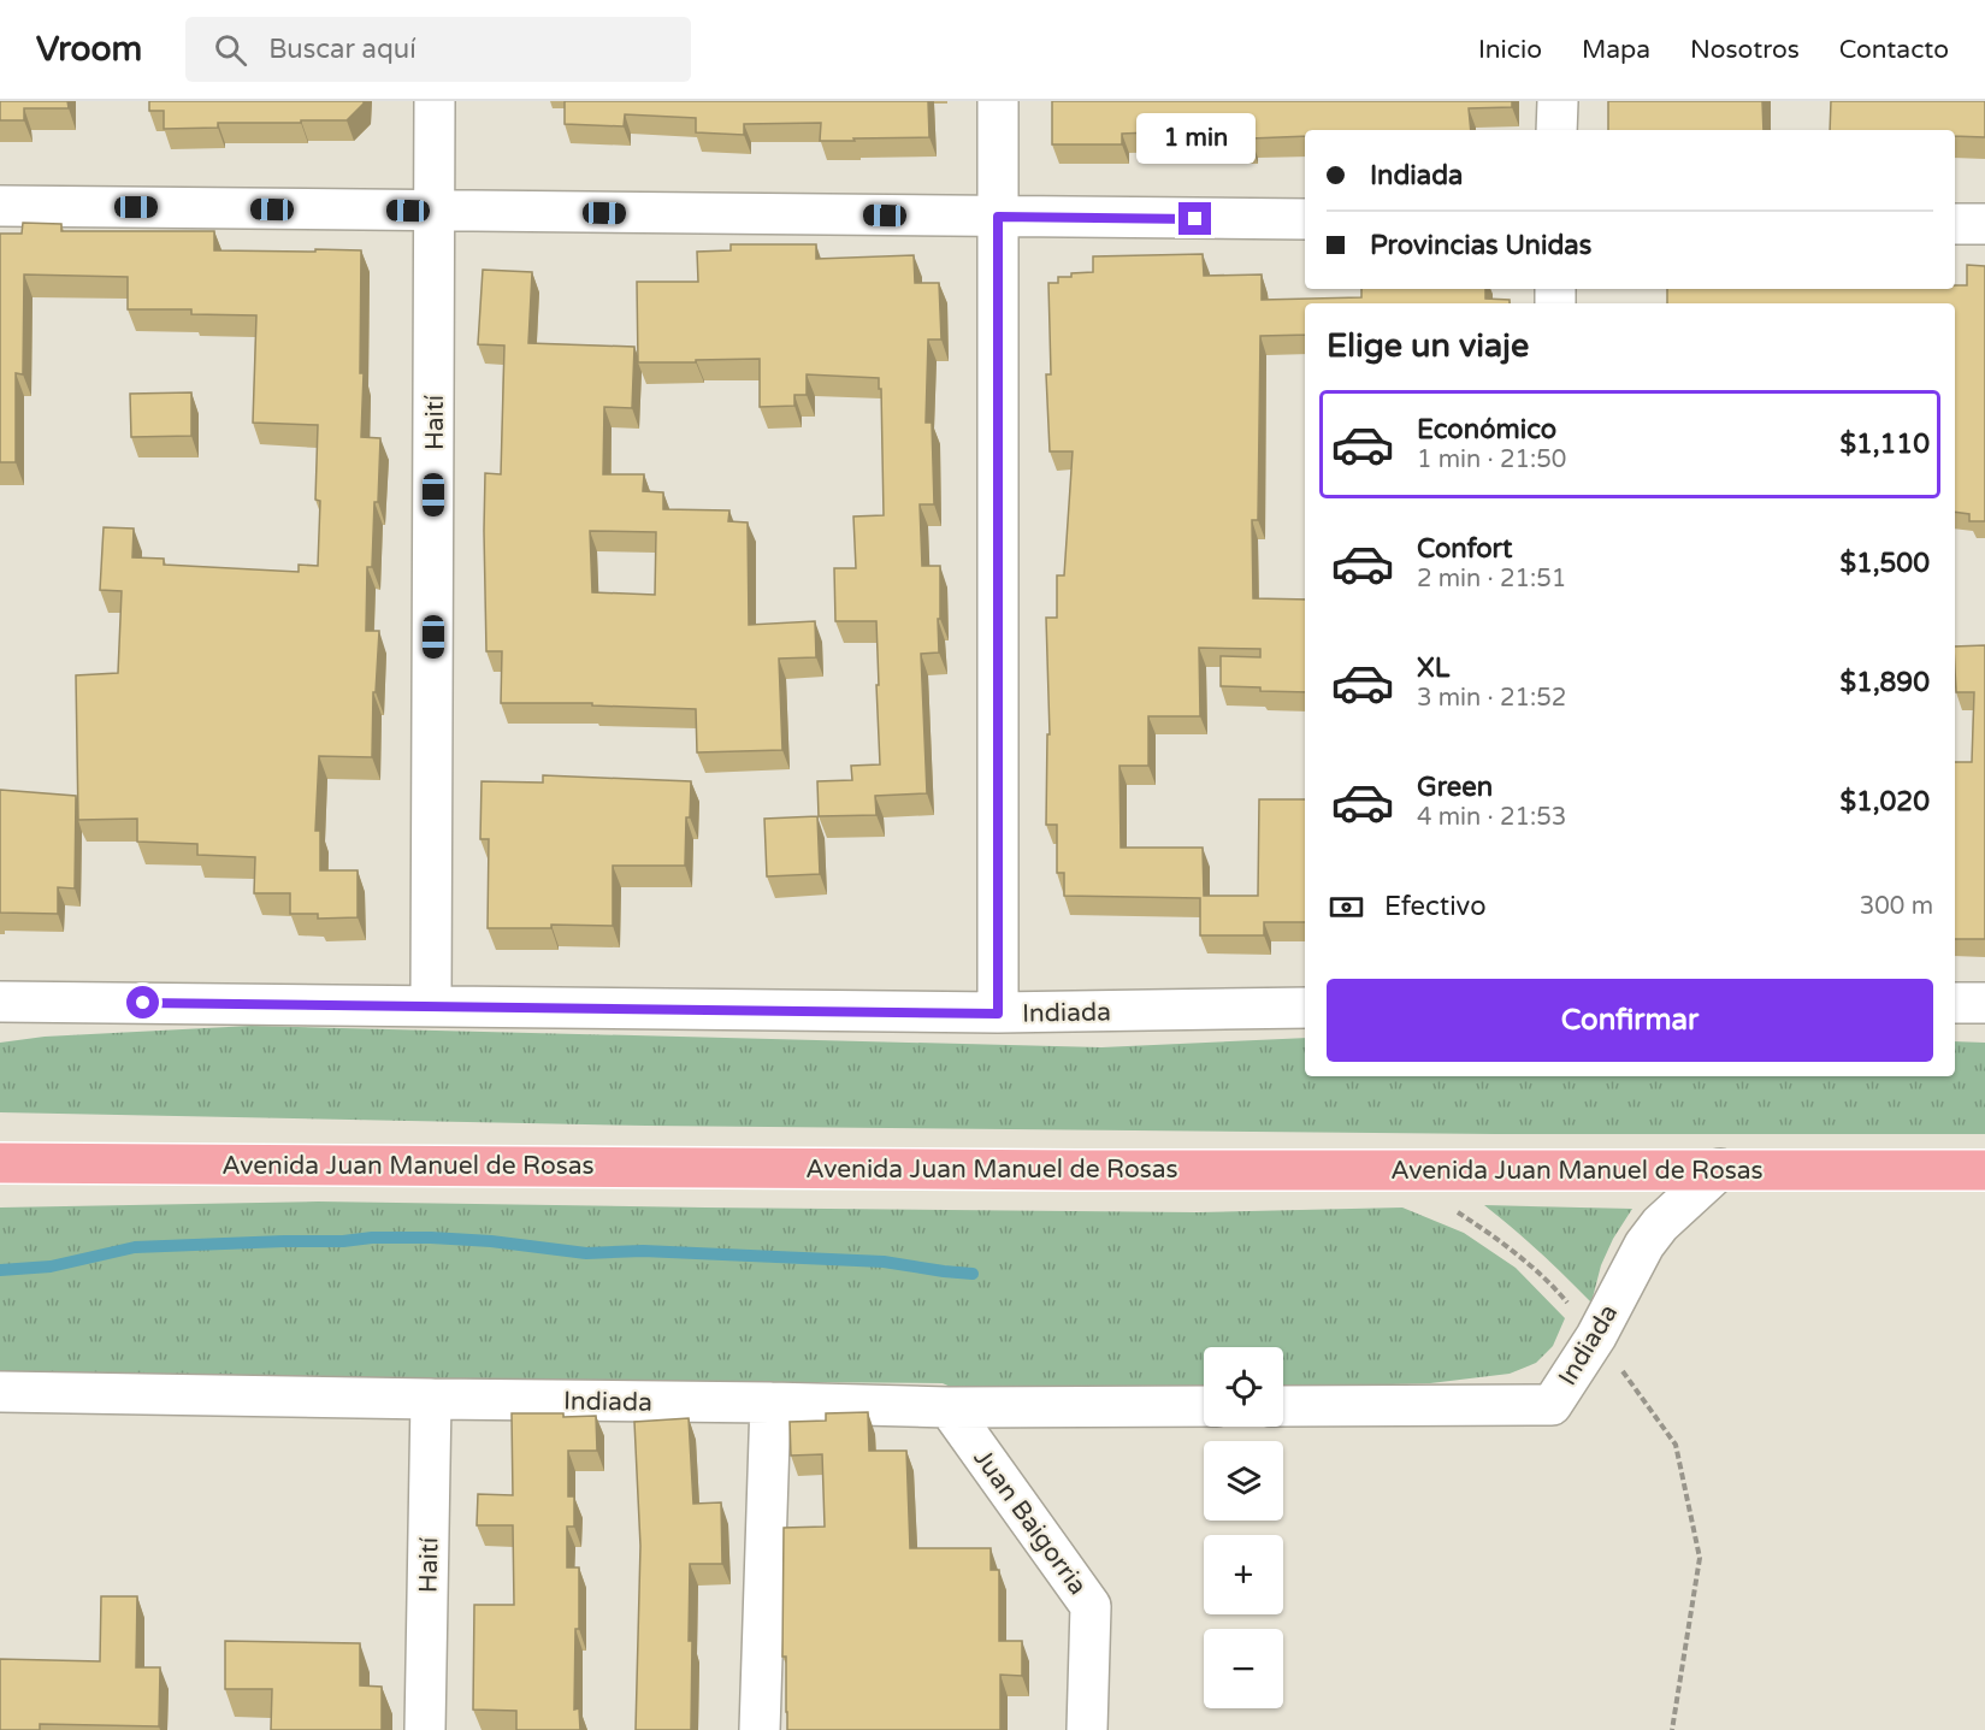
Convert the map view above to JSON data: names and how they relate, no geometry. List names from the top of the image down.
{
  "streets": {
    "main road": ["Avenida Juan Manuel de Rosas"],
    "street": ["Haití", "Indiada", "Juan Baigorria"]
  },
  "crossings": [
    ["Haití", "Indiada"],
    ["Indiada", "Avenida Juan Manuel de Rosas"],
    ["Indiada", "Juan Baigorria"]
  ],
  "page": {
    "header": "Vroom",
    "search": "Buscar aquí",
    "nav": [
      "Inicio",
      "Mapa",
      "Nosotros",
      "Contacto"
    ],
    "bubble": "1 min",
    "banner": ["Indiada", "Provincias Unidas"],
    "heading": "Elige un viaje",
    "list": [
      {
        "name": "Económico",
        "note": "1 min · 21:50",
        "value": "$1,110"
      },
      {
        "name": "Confort",
        "note": "2 min · 21:51",
        "value": "$1,500"
      },
      {
        "name": "XL",
        "note": "3 min · 21:52",
        "value": "$1,890"
      },
      {
        "name": "Green",
        "note": "4 min · 21:53",
        "value": "$1,020"
      }
    ],
    "pay": ["Efectivo", "300 m"],
    "buttons": "Confirmar",
    "map_buttons": ["+", "−"]
  }
}
